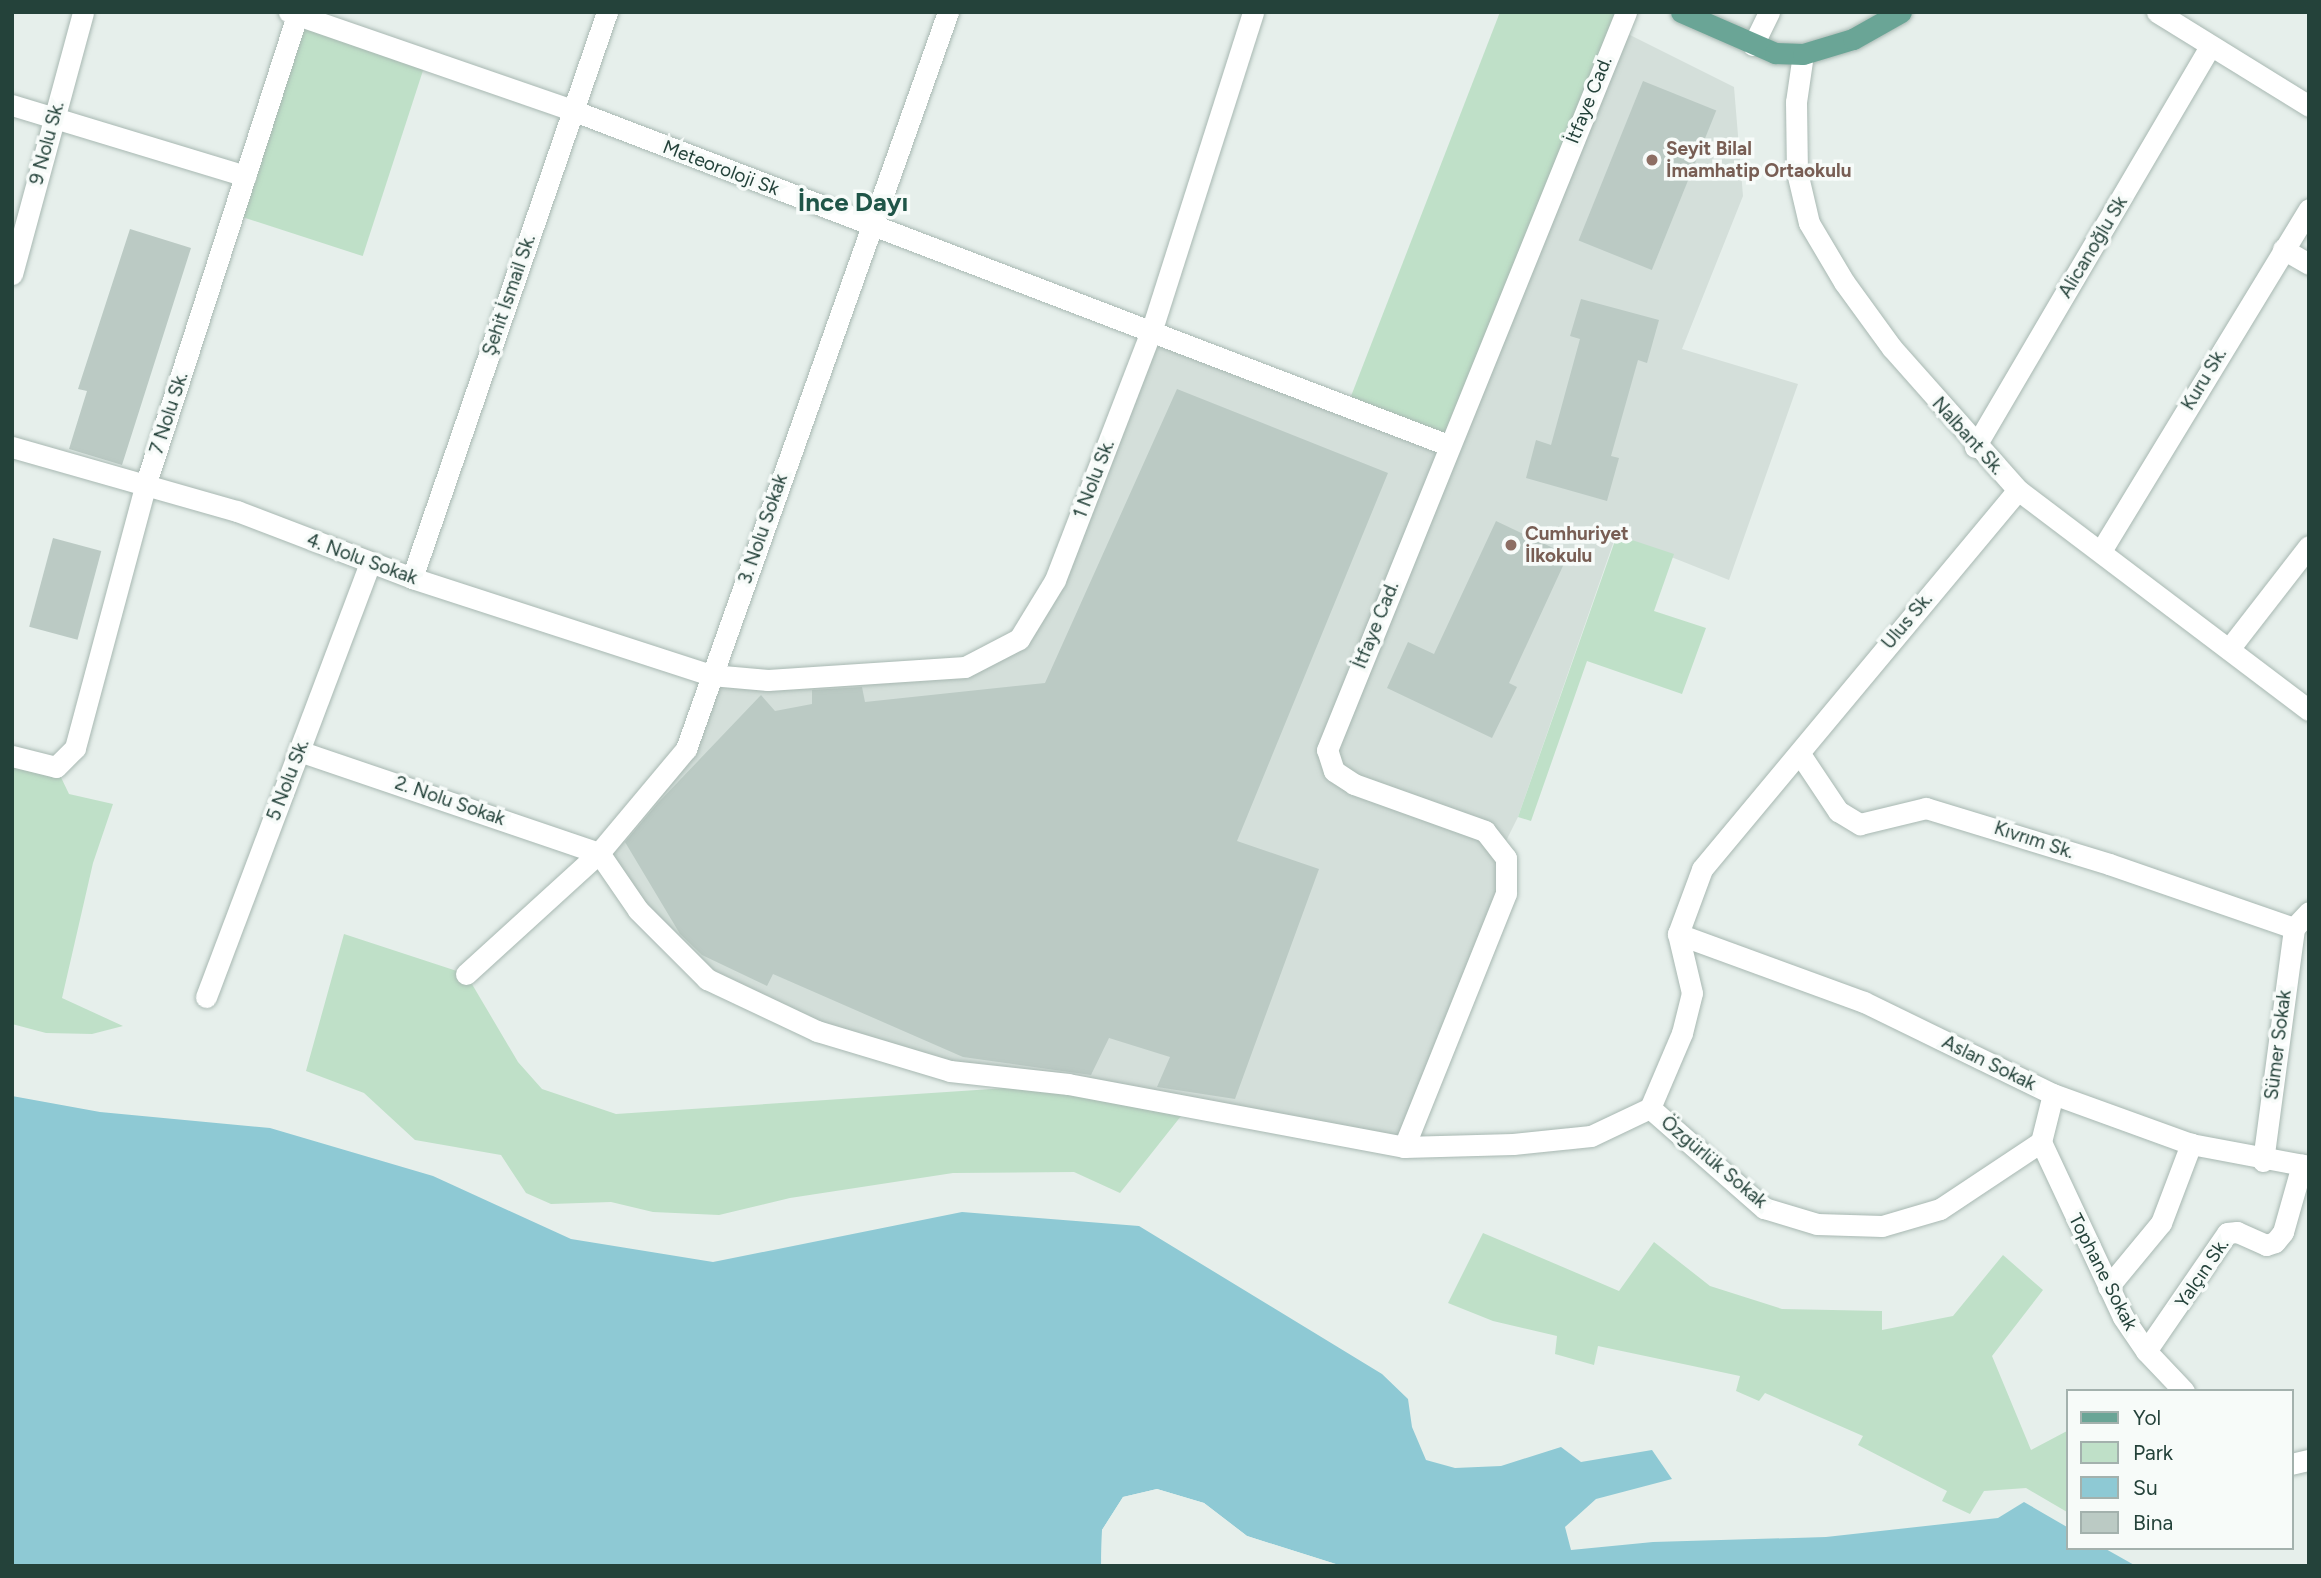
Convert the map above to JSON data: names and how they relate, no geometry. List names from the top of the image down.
{
  "streets": {
    "street": [
      "İtfaye Cad.",
      "9 Nolu Sk.",
      "Meteoroloji Sk",
      "Alicanoğlu Sk",
      "Şehit İsmail Sk.",
      "Kuru Sk.",
      "7 Nolu Sk.",
      "Nalbant Sk.",
      "1 Nolu Sk.",
      "3. Nolu Sokak",
      "4. Nolu Sokak",
      "Ulus Sk.",
      "5 Nolu Sk.",
      "2. Nolu Sokak",
      "Kıvrım Sk.",
      "Sümer Sokak",
      "Aslan Sokak",
      "Özgürlük Sokak",
      "Tophane Sokak",
      "Yalçın Sk."
    ]
  },
  "crossings": [
    ["İtfaye Cad.", "Meteoroloji Sk"],
    ["İtfaye Cad.", "Özgürlük Sokak"],
    ["Meteoroloji Sk", "Şehit İsmail Sk."],
    ["Meteoroloji Sk", "7 Nolu Sk."],
    ["Meteoroloji Sk", "1 Nolu Sk."],
    ["Meteoroloji Sk", "3. Nolu Sokak"],
    ["Alicanoğlu Sk", "Nalbant Sk."],
    ["Şehit İsmail Sk.", "4. Nolu Sokak"],
    ["Kuru Sk.", "Nalbant Sk."],
    ["7 Nolu Sk.", "4. Nolu Sokak"],
    ["Nalbant Sk.", "Ulus Sk."],
    ["1 Nolu Sk.", "3. Nolu Sokak"],
    ["1 Nolu Sk.", "4. Nolu Sokak"],
    ["3. Nolu Sokak", "4. Nolu Sokak"],
    ["3. Nolu Sokak", "2. Nolu Sokak"],
    ["3. Nolu Sokak", "Özgürlük Sokak"],
    ["4. Nolu Sokak", "5 Nolu Sk."],
    ["Ulus Sk.", "Kıvrım Sk."],
    ["5 Nolu Sk.", "2. Nolu Sokak"],
    ["2. Nolu Sokak", "Özgürlük Sokak"],
    ["Kıvrım Sk.", "Sümer Sokak"],
    ["Sümer Sokak", "Aslan Sokak"],
    ["Aslan Sokak", "Özgürlük Sokak"],
    ["Aslan Sokak", "Yalçın Sk."],
    ["Özgürlük Sokak", "Tophane Sokak"],
    ["Tophane Sokak", "Yalçın Sk."]
  ],
  "districts": ["İnce Dayı"],
  "places": ["Seyit Bilal İmamhatip Ortaokulu", "Cumhuriyet İlkokulu"],
  "legend": [
    "Yol",
    "Park",
    "Su",
    "Bina"
  ]
}
